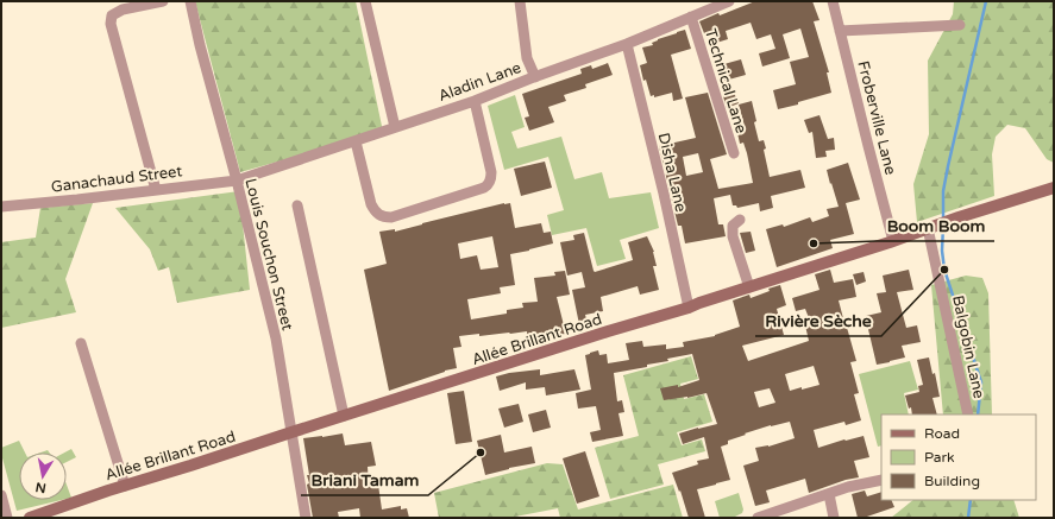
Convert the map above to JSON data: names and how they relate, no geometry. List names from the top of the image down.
{
  "streets": {
    "main road": ["Allée Brillant Road"],
    "street": [
      "Aladin Lane",
      "Technical Lane",
      "Froberville Lane",
      "Disha Lane",
      "Ganachaud Street",
      "Louis Souchon Street",
      "Balgobin Lane"
    ]
  },
  "crossings": [
    ["Aladin Lane", "Technical Lane"],
    ["Aladin Lane", "Disha Lane"],
    ["Aladin Lane", "Ganachaud Street"],
    ["Aladin Lane", "Louis Souchon Street"],
    ["Froberville Lane", "Allée Brillant Road"],
    ["Disha Lane", "Allée Brillant Road"],
    ["Ganachaud Street", "Louis Souchon Street"],
    ["Louis Souchon Street", "Allée Brillant Road"],
    ["Allée Brillant Road", "Balgobin Lane"]
  ],
  "places": ["Boom Boom", "Rivière Sèche", "Briani Tamam"],
  "legend": ["Road", "Park", "Building"],
  "north": "bottom"
}
